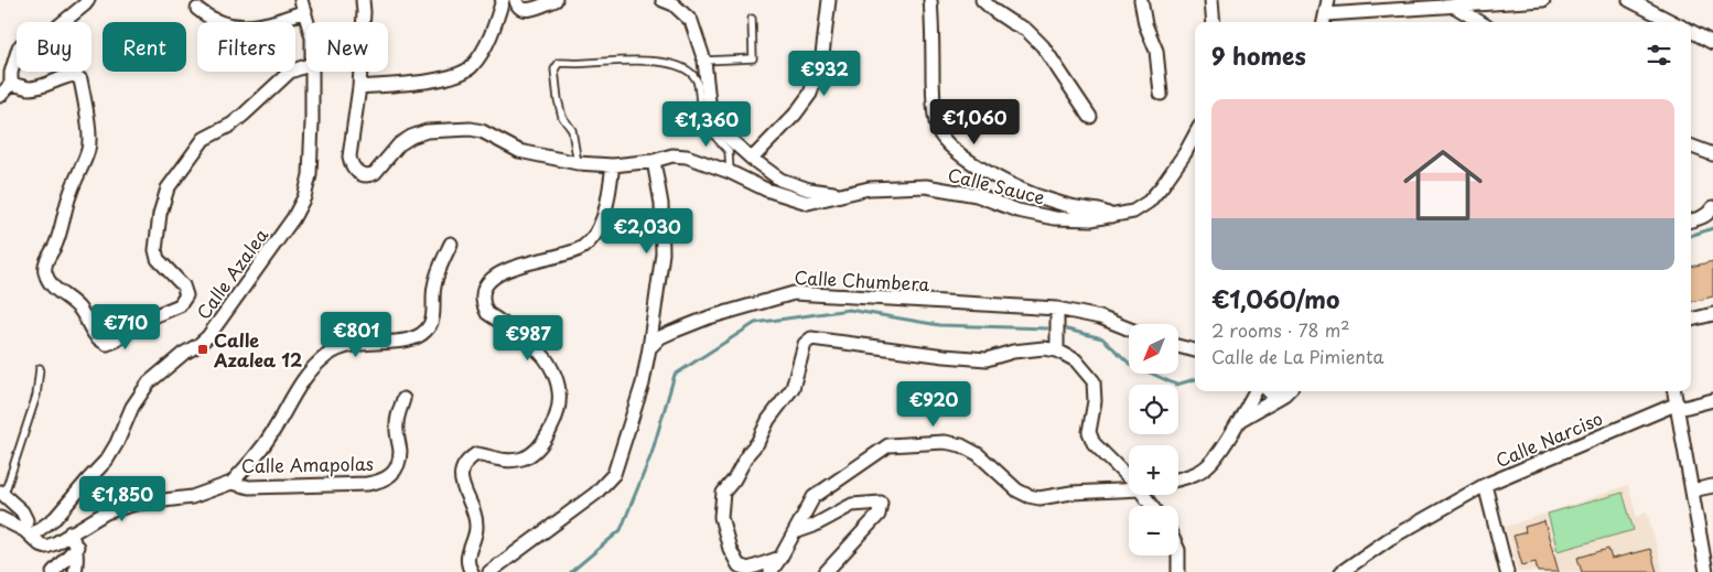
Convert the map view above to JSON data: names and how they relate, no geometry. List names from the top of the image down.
{
  "streets": {
    "street": [
      "Calle Sauce",
      "Calle Azalea",
      "Calle Chumbera",
      "Calle Narciso",
      "Calle Amapolas"
    ]
  },
  "crossings": [
    ["Calle Azalea", "Calle Amapolas"]
  ],
  "places": {
    "transit": ["Calle Azalea 12"]
  },
  "north": "bottom left",
  "page": {
    "chip": [
      "Buy",
      "Rent",
      "Filters",
      "New"
    ],
    "heading": "9 homes",
    "price": [
      "€932",
      "€1,060",
      "€1,360",
      "€2,030",
      "€710",
      "€801",
      "€987",
      "€920",
      "€1,850"
    ],
    "list": [
      {
        "name": "€1,060/mo",
        "note": "2 rooms · 78 m² · Calle de La Pimienta"
      }
    ],
    "map_buttons": ["+", "−"]
  }
}
